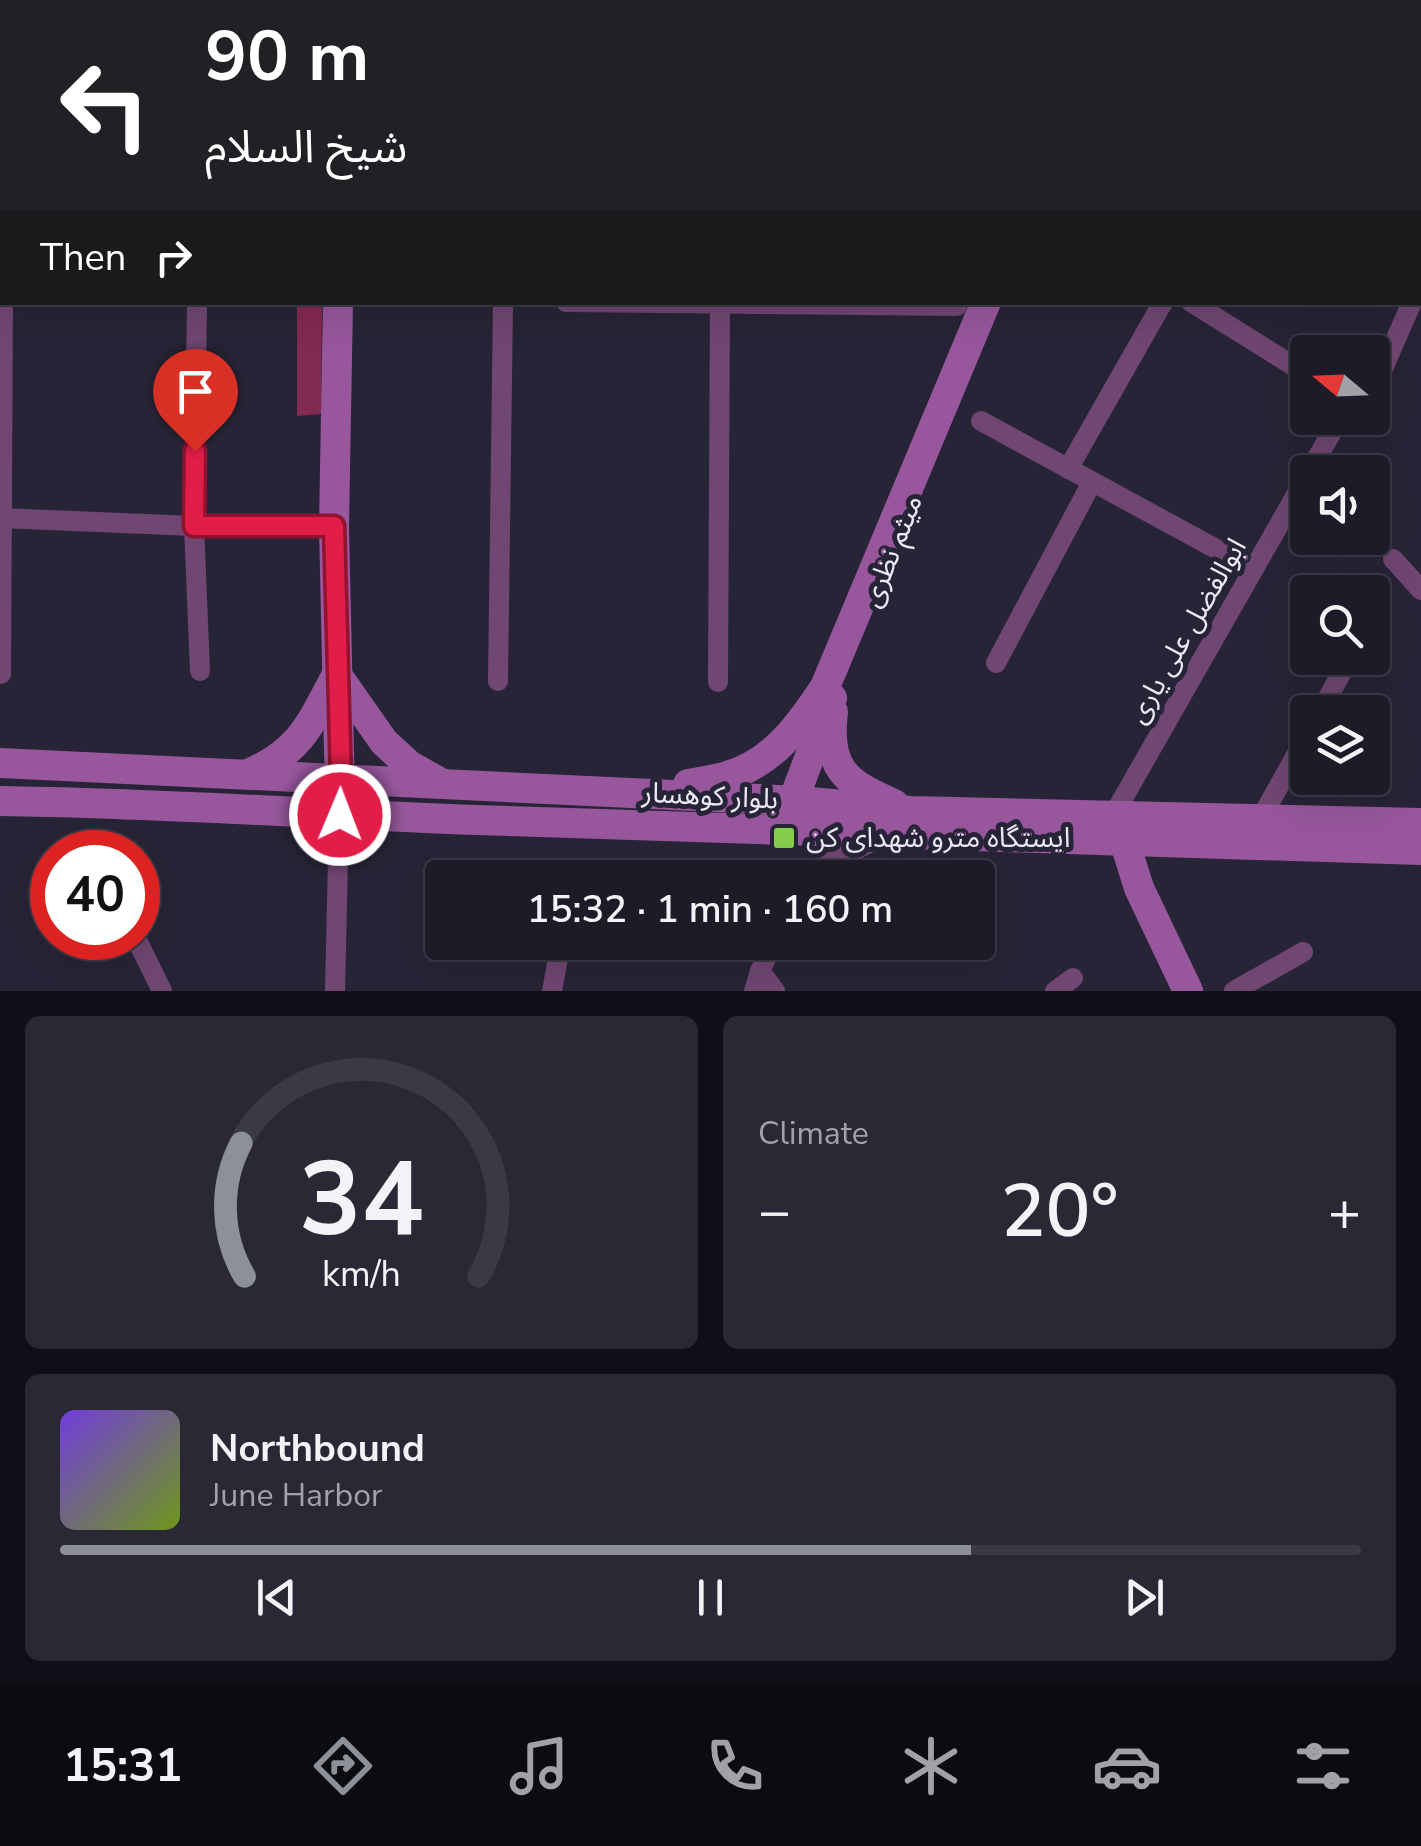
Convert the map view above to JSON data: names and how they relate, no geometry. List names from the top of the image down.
{
  "streets": {
    "main road": ["میثم نظری", "بلوار کوهسار"],
    "street": ["ابوالفضل علی یاری"]
  },
  "crossings": [
    ["میثم نظری", "بلوار کوهسار"],
    ["ابوالفضل علی یاری", "بلوار کوهسار"]
  ],
  "places": {
    "transit": ["ایستگاه مترو شهدای کن"]
  },
  "north": "left",
  "page": {
    "turn": ["90 m", "شیخ السلام"],
    "then": "Then",
    "limit": "40",
    "trip": "15:32 · 1 min · 160 m",
    "tile": "Climate",
    "heat": ["−", "20°", "+"],
    "song": ["Northbound", "June Harbor"],
    "tabs": "15:31",
    "gauge": ["34", "km/h"]
  }
}
